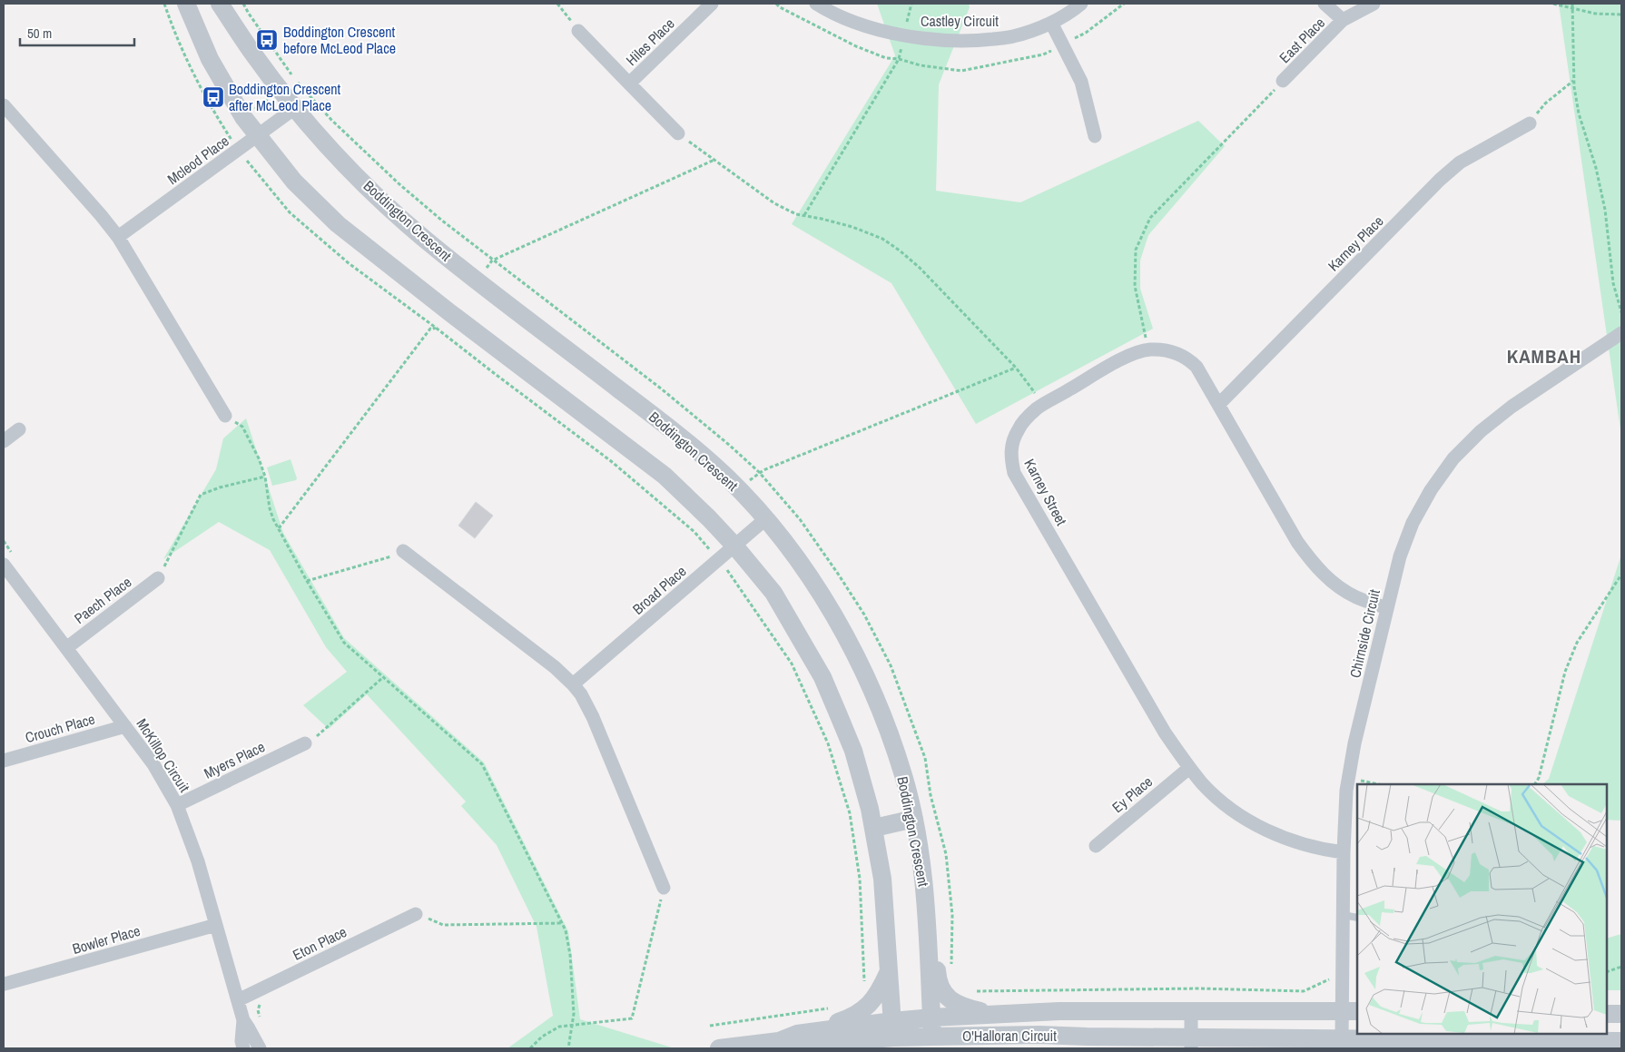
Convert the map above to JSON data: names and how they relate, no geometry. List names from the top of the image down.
{
  "streets": {
    "street": [
      "Castley Circuit",
      "East Place",
      "Hiles Place",
      "Mcleod Place",
      "Boddington Crescent",
      "Karney Place",
      "Karney Street",
      "Broad Place",
      "Paech Place",
      "Chirnside Circuit",
      "Crouch Place",
      "McKillop Circuit",
      "Myers Place",
      "Ey Place",
      "Bowler Place",
      "Eton Place",
      "O'Halloran Circuit"
    ]
  },
  "crossings": [
    ["Mcleod Place", "Boddington Crescent"],
    ["Boddington Crescent", "Broad Place"],
    ["Boddington Crescent", "O'Halloran Circuit"],
    ["Karney Place", "Karney Street"],
    ["Karney Street", "Chirnside Circuit"],
    ["Karney Street", "Ey Place"],
    ["Paech Place", "McKillop Circuit"],
    ["Chirnside Circuit", "O'Halloran Circuit"],
    ["Crouch Place", "McKillop Circuit"],
    ["McKillop Circuit", "Myers Place"],
    ["McKillop Circuit", "Bowler Place"],
    ["McKillop Circuit", "Eton Place"]
  ],
  "districts": ["KAMBAH"],
  "places": {
    "bus stop": ["Boddington Crescent before McLeod Place", "Boddington Crescent after McLeod Place"]
  },
  "scale_bar": "50 m"
}
